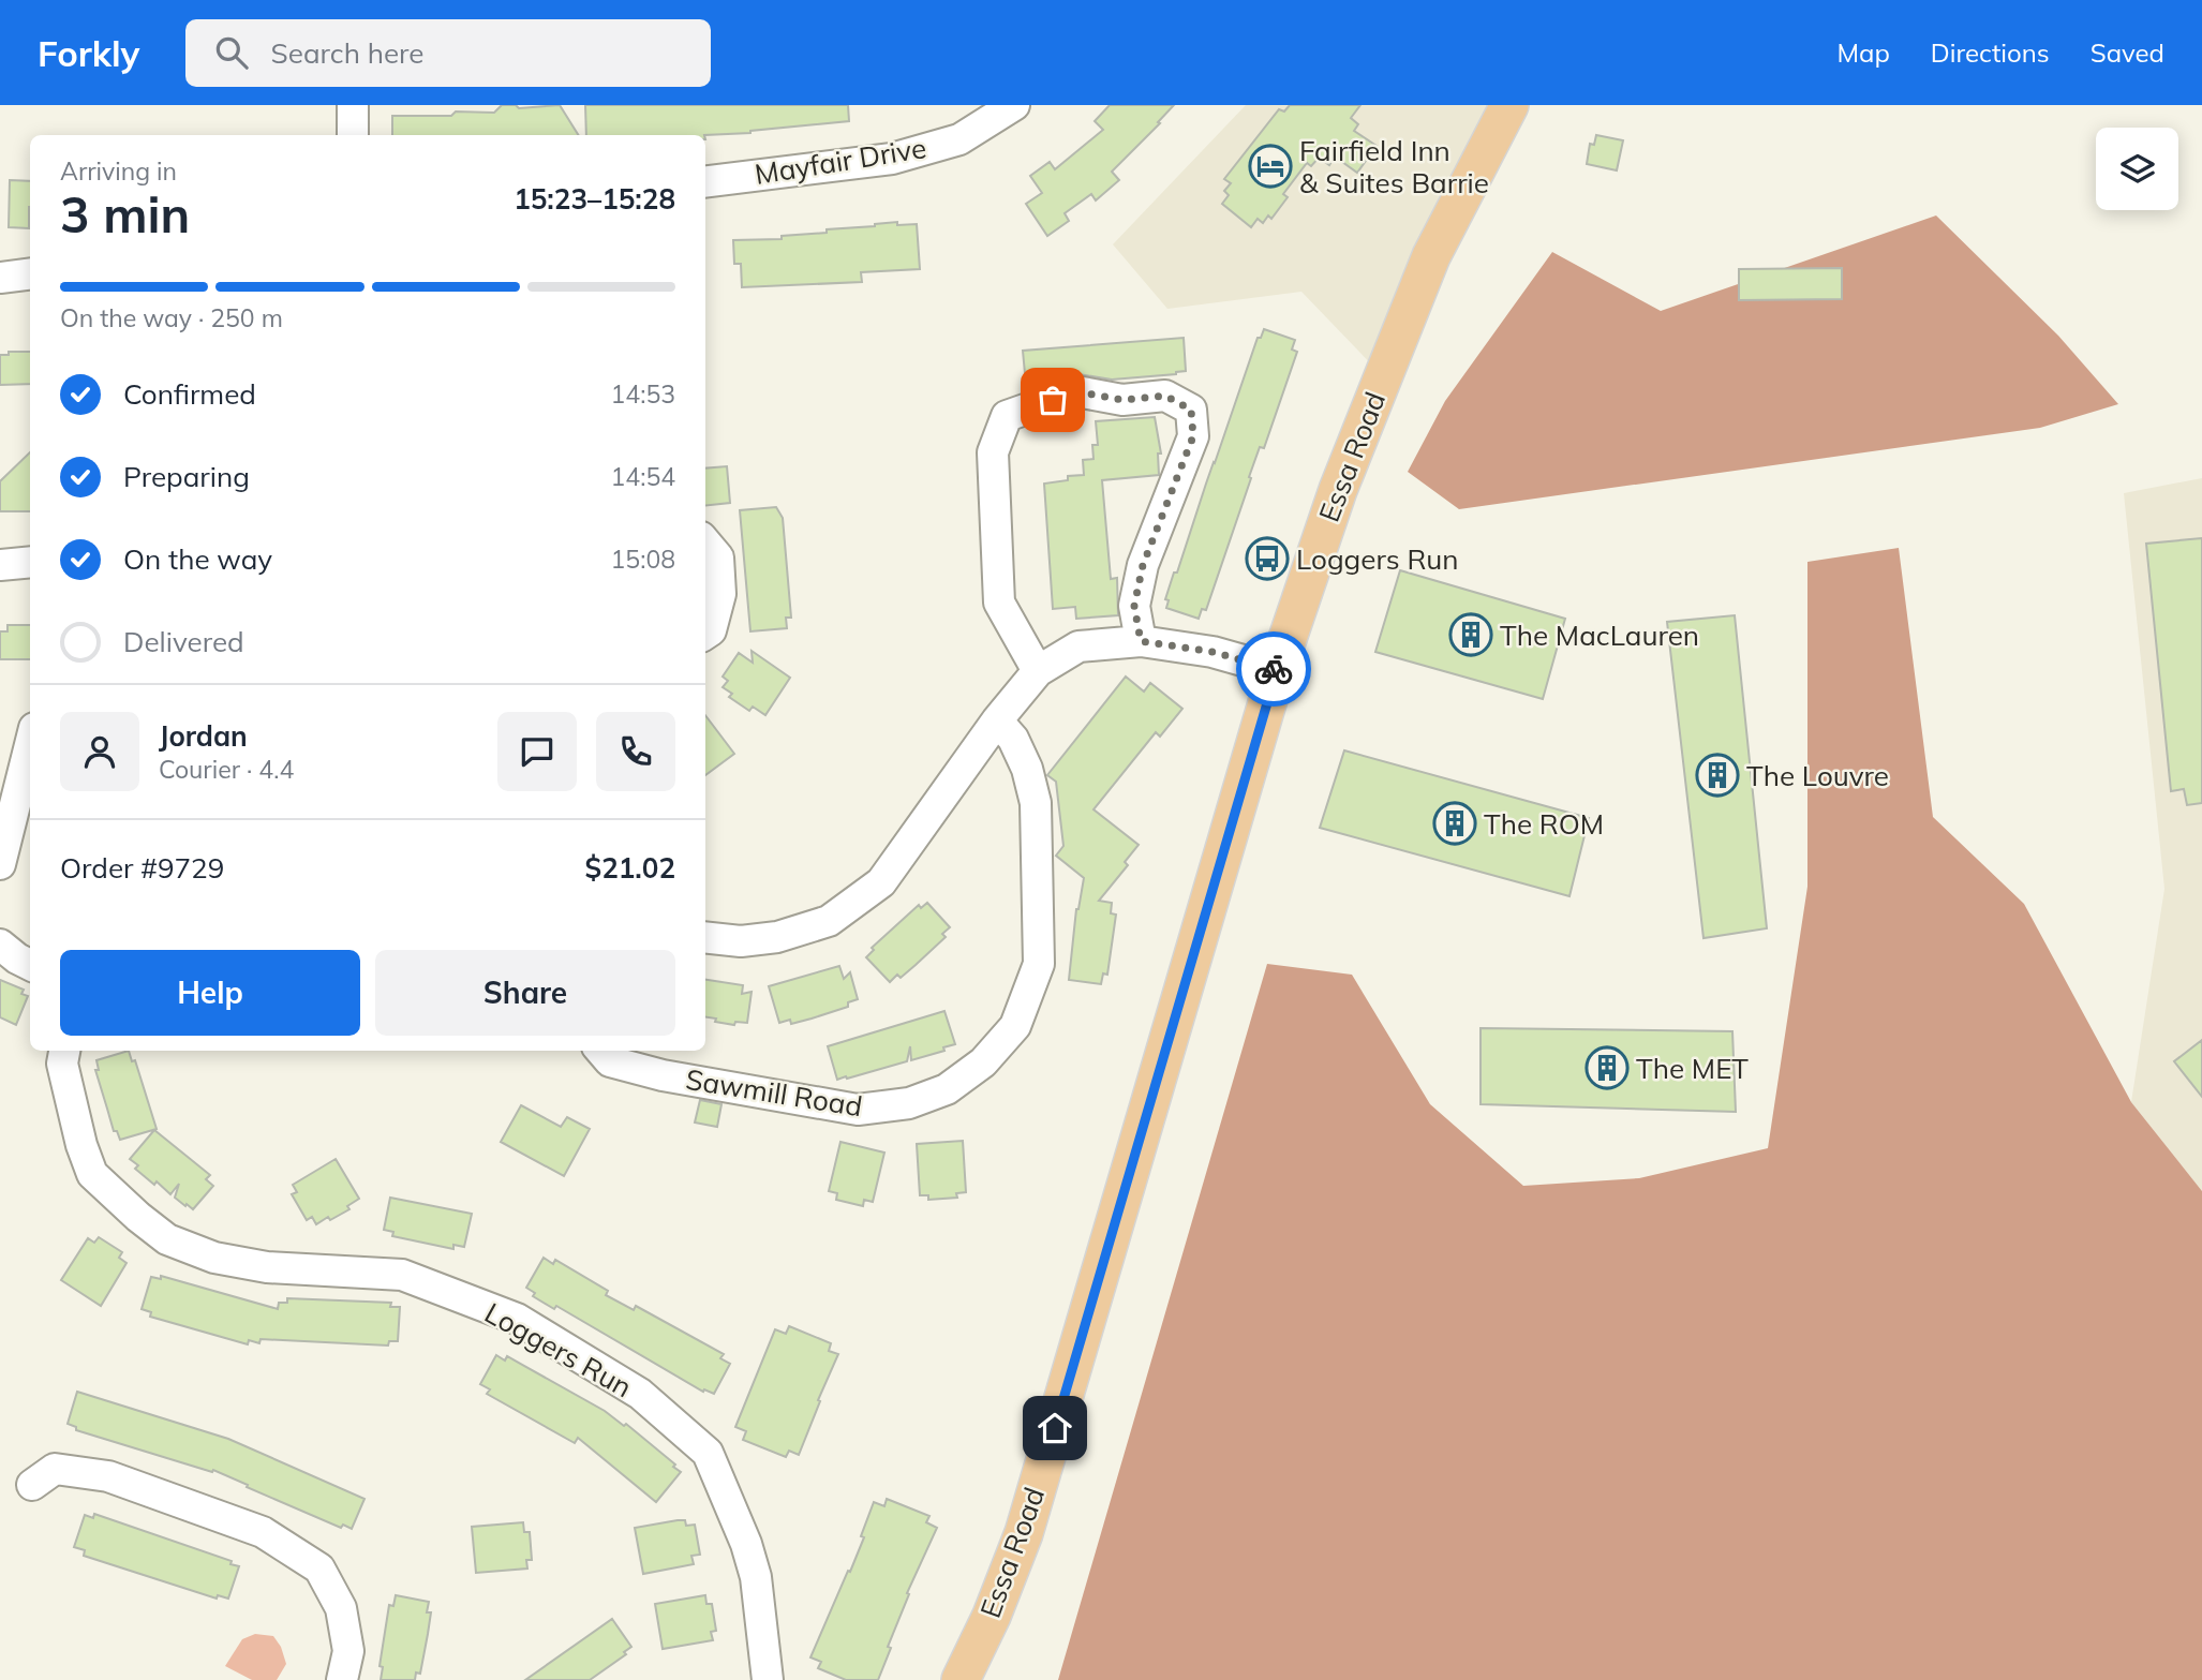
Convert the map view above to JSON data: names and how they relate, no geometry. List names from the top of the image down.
{
  "streets": {
    "main road": ["Essa Road"],
    "street": ["Mayfair Drive", "Sawmill Road", "Loggers Run"]
  },
  "places": {
    "hotel": ["Fairfield Inn & Suites Barrie"],
    "bus stop": ["Loggers Run"],
    "building": [
      "The MacLauren",
      "The Louvre",
      "The ROM",
      "The MET"
    ]
  },
  "page": {
    "header": "Forkly",
    "search": "Search here",
    "nav": ["Map", "Directions", "Saved"],
    "heading": ["3 min", "Arriving in", "15:23–15:28"],
    "panel": [
      "Jordan",
      "Courier · 4.4",
      "Order #9729",
      "$21.02"
    ],
    "bar": "On the way · 250 m",
    "list": [
      ["Confirmed", "14:53"],
      ["Preparing", "14:54"],
      ["On the way", "15:08"],
      "Delivered"
    ],
    "buttons": ["Help", "Share"]
  }
}
